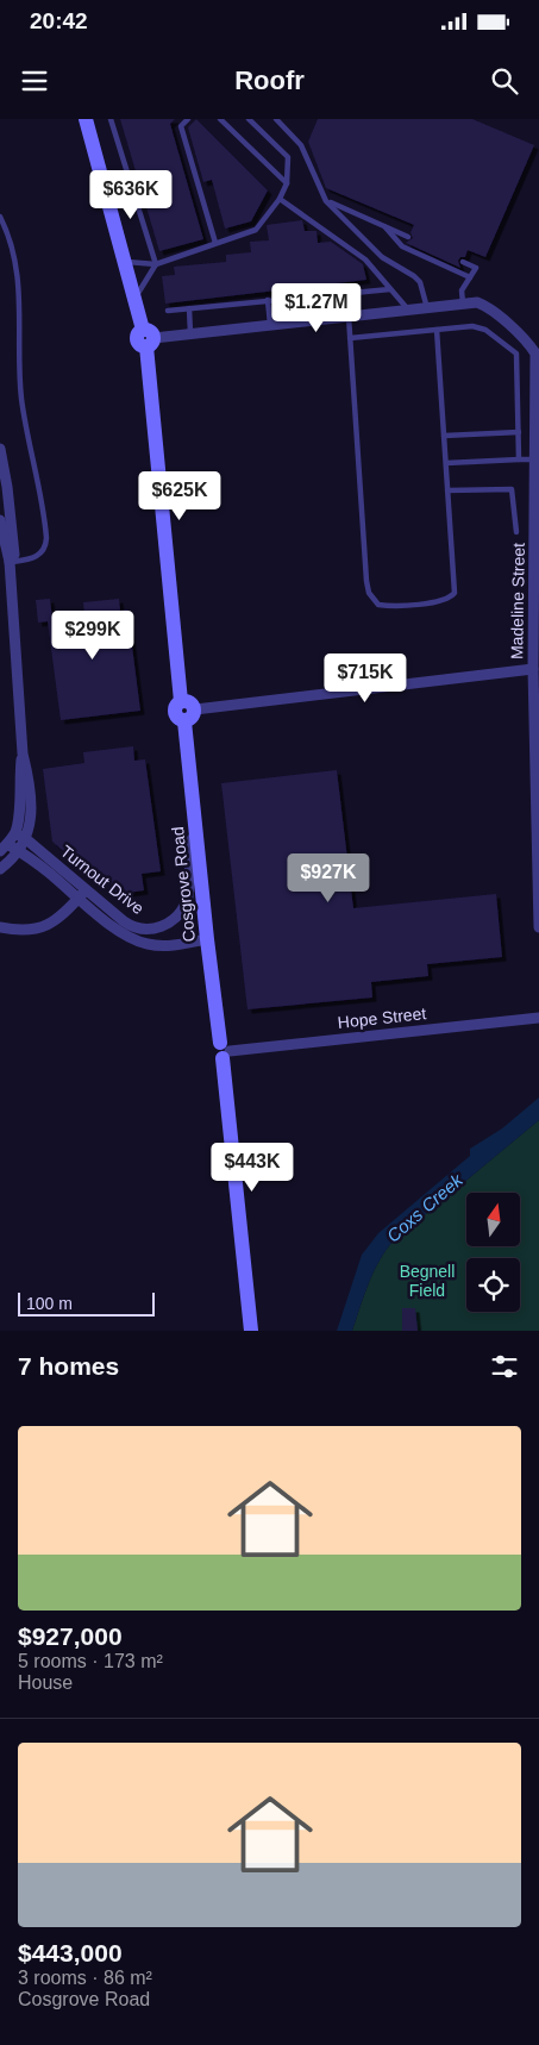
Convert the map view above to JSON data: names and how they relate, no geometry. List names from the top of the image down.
{
  "streets": {
    "main road": ["Cosgrove Road"],
    "street": ["Madeline Street", "Turnout Drive", "Hope Street"]
  },
  "crossings": [
    ["Turnout Drive", "Cosgrove Road"],
    ["Cosgrove Road", "Hope Street"]
  ],
  "water": ["Coxs Creek"],
  "parks": ["Begnell Field"],
  "scale_bar": "100 m",
  "north": "top",
  "page": {
    "status": "20:42",
    "header": "Roofr",
    "price": [
      "$636K",
      "$1.27M",
      "$625K",
      "$299K",
      "$715K",
      "$927K",
      "$443K"
    ],
    "scale": "100 m",
    "heading": "7 homes",
    "list": [
      {
        "name": "$927,000",
        "note": "5 rooms · 173 m² · House"
      },
      {
        "name": "$443,000",
        "note": "3 rooms · 86 m² · Cosgrove Road"
      }
    ]
  }
}
